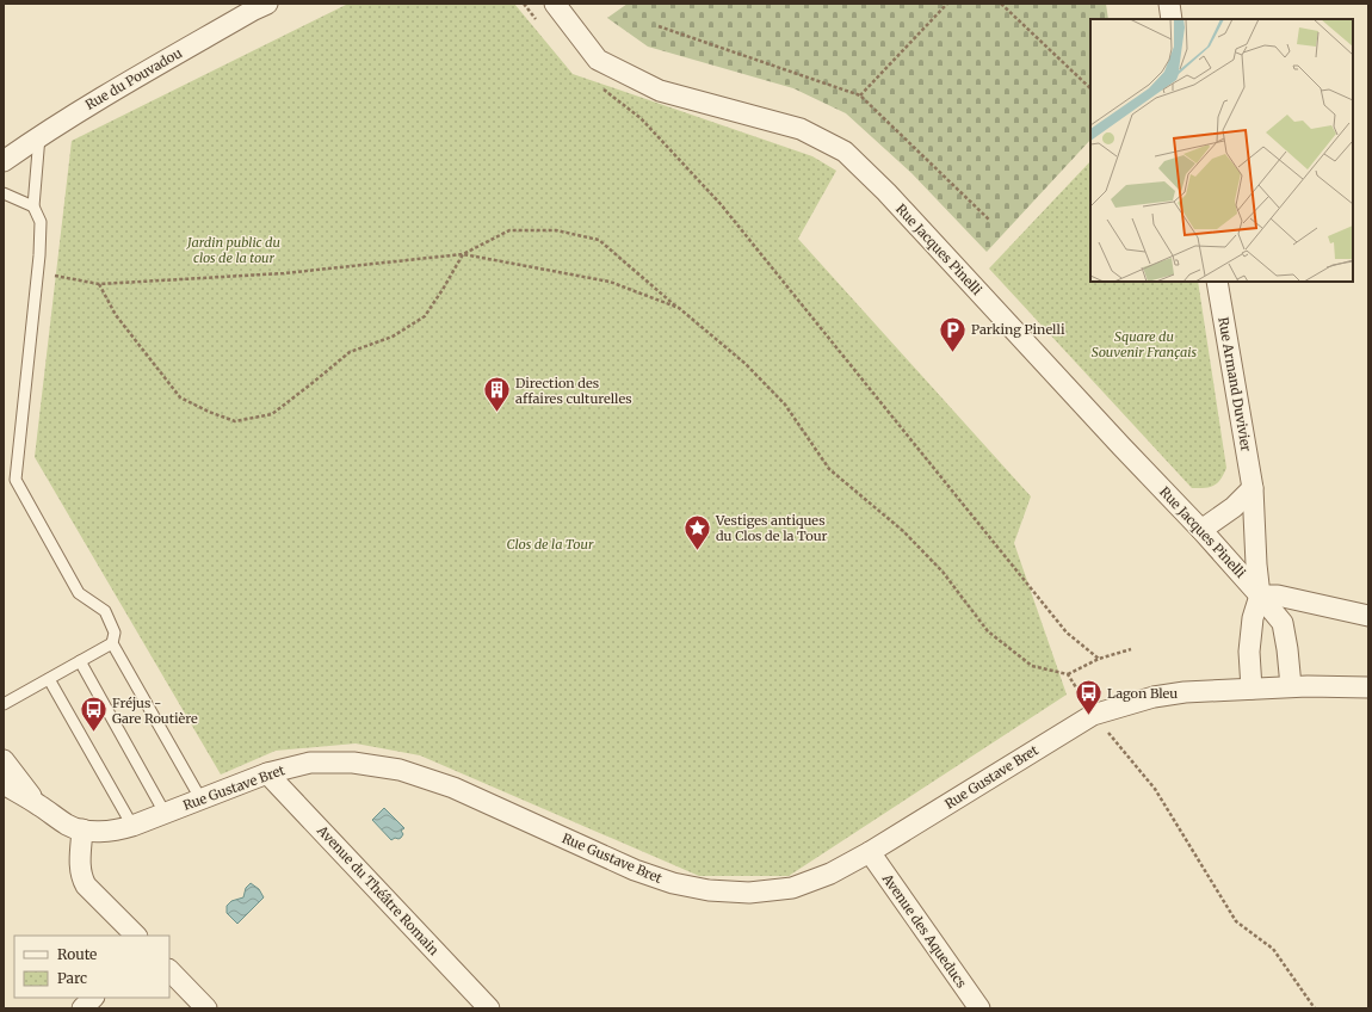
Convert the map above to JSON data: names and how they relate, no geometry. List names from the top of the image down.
{
  "streets": {
    "street": [
      "Rue du Pouvadou",
      "Rue Jacques Pinelli",
      "Rue Armand Duvivier",
      "Rue Gustave Bret",
      "Avenue du Théâtre Romain",
      "Avenue des Aqueducs"
    ]
  },
  "crossings": [
    ["Rue Jacques Pinelli", "Rue Armand Duvivier"],
    ["Rue Jacques Pinelli", "Rue Gustave Bret"],
    ["Rue Gustave Bret", "Avenue du Théâtre Romain"],
    ["Rue Gustave Bret", "Avenue des Aqueducs"]
  ],
  "parks": ["Jardin public du clos de la tour", "Square du Souvenir Français", "Clos de la Tour"],
  "places": {
    "parking": ["Parking Pinelli"],
    "building": ["Direction des affaires culturelles"],
    "place": ["Vestiges antiques du Clos de la Tour"],
    "bus stop": ["Lagon Bleu", "Fréjus - Gare Routière"]
  },
  "legend": ["Route", "Parc"]
}
